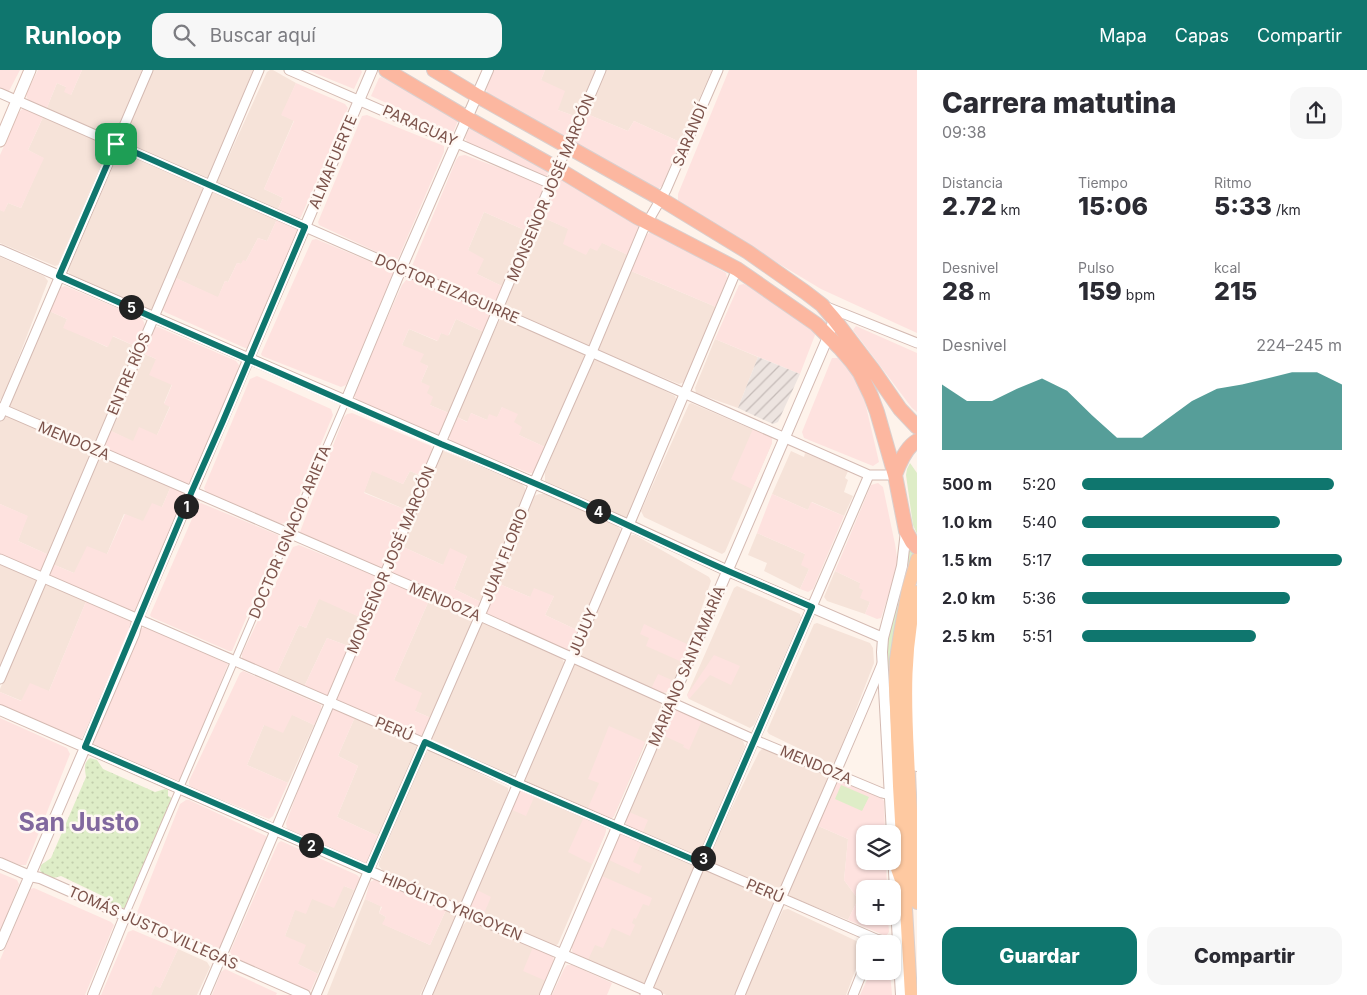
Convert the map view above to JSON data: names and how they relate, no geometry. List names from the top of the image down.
{
  "streets": {
    "street": [
      "PARAGUAY",
      "SARANDÍ",
      "ALMAFUERTE",
      "MONSEÑOR JOSÉ MARCÓN",
      "DOCTOR EIZAGUIRRE",
      "ENTRE RÍOS",
      "MENDOZA",
      "DOCTOR IGNACIO ARIETA",
      "JUAN FLORIO",
      "JUJUY",
      "MARIANO SANTAMARÍA",
      "PERÚ",
      "HIPÓLITO YRIGOYEN",
      "TOMÁS JUSTO VILLEGAS"
    ]
  },
  "crossings": [
    ["PARAGUAY", "ALMAFUERTE"],
    ["PARAGUAY", "MONSEÑOR JOSÉ MARCÓN"],
    ["PARAGUAY", "DOCTOR IGNACIO ARIETA"],
    ["SARANDÍ", "JUAN FLORIO"],
    ["ALMAFUERTE", "DOCTOR EIZAGUIRRE"],
    ["ALMAFUERTE", "MENDOZA"],
    ["ALMAFUERTE", "PERÚ"],
    ["ALMAFUERTE", "HIPÓLITO YRIGOYEN"],
    ["ALMAFUERTE", "TOMÁS JUSTO VILLEGAS"],
    ["MONSEÑOR JOSÉ MARCÓN", "DOCTOR EIZAGUIRRE"],
    ["MONSEÑOR JOSÉ MARCÓN", "MENDOZA"],
    ["MONSEÑOR JOSÉ MARCÓN", "PERÚ"],
    ["MONSEÑOR JOSÉ MARCÓN", "HIPÓLITO YRIGOYEN"],
    ["MONSEÑOR JOSÉ MARCÓN", "TOMÁS JUSTO VILLEGAS"],
    ["DOCTOR EIZAGUIRRE", "ENTRE RÍOS"],
    ["DOCTOR EIZAGUIRRE", "DOCTOR IGNACIO ARIETA"],
    ["DOCTOR EIZAGUIRRE", "JUAN FLORIO"],
    ["DOCTOR EIZAGUIRRE", "JUJUY"],
    ["DOCTOR EIZAGUIRRE", "MARIANO SANTAMARÍA"],
    ["ENTRE RÍOS", "MENDOZA"],
    ["ENTRE RÍOS", "PERÚ"],
    ["MENDOZA", "DOCTOR IGNACIO ARIETA"],
    ["MENDOZA", "JUAN FLORIO"],
    ["MENDOZA", "JUJUY"],
    ["MENDOZA", "MARIANO SANTAMARÍA"],
    ["DOCTOR IGNACIO ARIETA", "PERÚ"],
    ["DOCTOR IGNACIO ARIETA", "HIPÓLITO YRIGOYEN"],
    ["DOCTOR IGNACIO ARIETA", "TOMÁS JUSTO VILLEGAS"],
    ["JUAN FLORIO", "PERÚ"],
    ["JUAN FLORIO", "HIPÓLITO YRIGOYEN"],
    ["JUJUY", "PERÚ"],
    ["JUJUY", "HIPÓLITO YRIGOYEN"],
    ["MARIANO SANTAMARÍA", "PERÚ"],
    ["MARIANO SANTAMARÍA", "HIPÓLITO YRIGOYEN"]
  ],
  "districts": ["San Justo"],
  "page": {
    "header": "Runloop",
    "search": "Buscar aquí",
    "nav": ["Mapa", "Capas", "Compartir"],
    "heading": ["Carrera matutina", "09:38"],
    "stats": [
      ["Distancia", "2.72 km"],
      ["Tiempo", "15:06"],
      ["Ritmo", "5:33 /km"],
      ["Desnivel", "28 m"],
      ["Pulso", "159 bpm"],
      ["kcal", "215"]
    ],
    "pins": [
      "5",
      "1",
      "4",
      "2",
      "3"
    ],
    "chart": ["Desnivel", "224–245 m"],
    "list": [
      {
        "name": "500 m",
        "note": "5:20"
      },
      {
        "name": "1.0 km",
        "note": "5:40"
      },
      {
        "name": "1.5 km",
        "note": "5:17"
      },
      {
        "name": "2.0 km",
        "note": "5:36"
      },
      {
        "name": "2.5 km",
        "note": "5:51"
      }
    ],
    "map_buttons": ["+", "−"],
    "buttons": ["Guardar", "Compartir"]
  }
}
